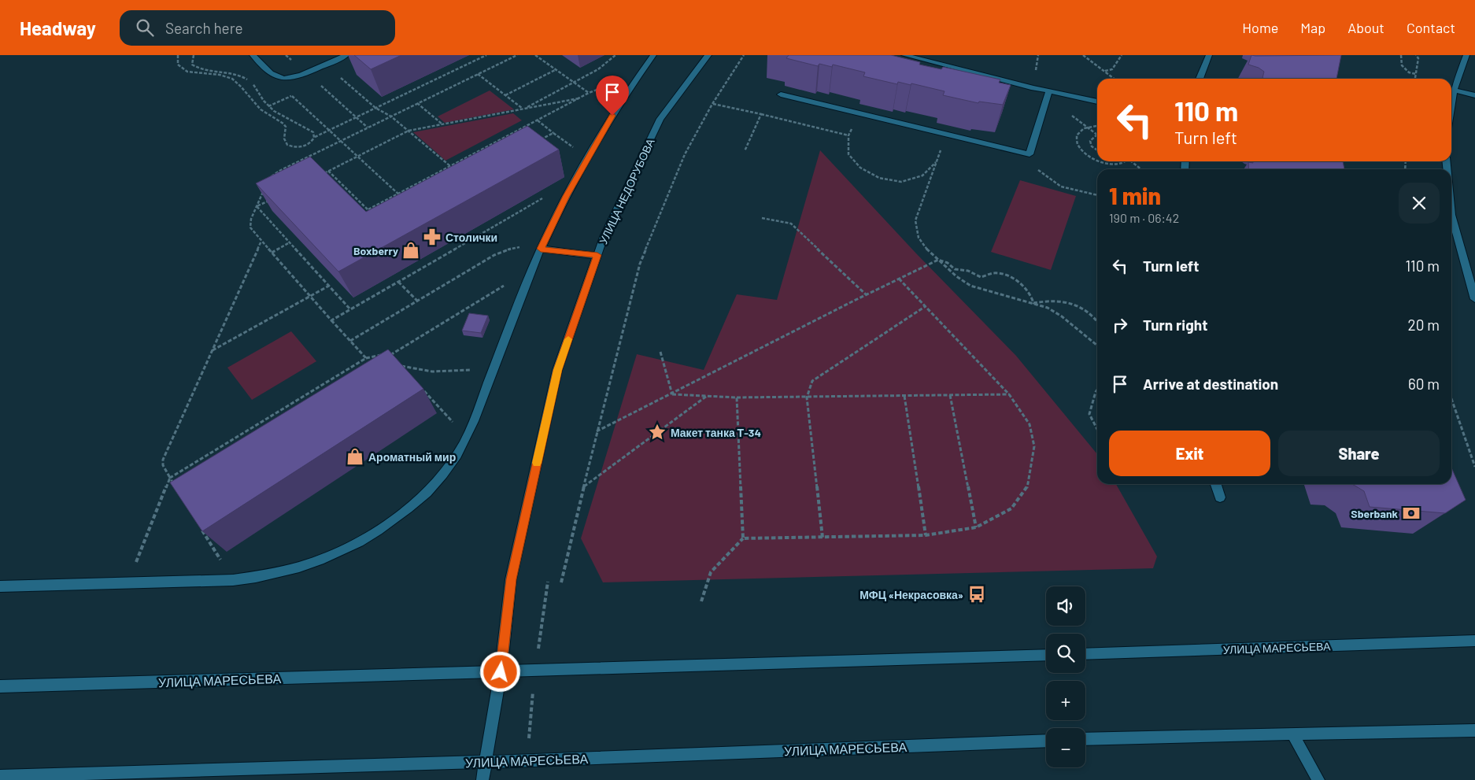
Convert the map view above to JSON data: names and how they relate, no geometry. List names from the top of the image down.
{
  "streets": {
    "street": ["УЛИЦА НЕДОРУБОВА", "УЛИЦА МАРЕСЬЕВА"]
  },
  "crossings": [
    ["УЛИЦА НЕДОРУБОВА", "УЛИЦА МАРЕСЬЕВА"]
  ],
  "places": {
    "pharmacy": ["Столички"],
    "shop": ["Boxberry", "Ароматный мир"],
    "place": ["Макет танка Т-34"],
    "bank": ["Sberbank"],
    "bus stop": ["МФЦ «Некрасовка»"]
  },
  "page": {
    "header": "Headway",
    "search": "Search here",
    "nav": [
      "Home",
      "Map",
      "About",
      "Contact"
    ],
    "turn": ["110 m", "Turn left"],
    "heading": ["1 min", "190 m · 06:42"],
    "list": [
      {
        "name": "Turn left",
        "value": "110 m"
      },
      {
        "name": "Turn right",
        "value": "20 m"
      },
      {
        "name": "Arrive at destination",
        "value": "60 m"
      }
    ],
    "buttons": ["Exit", "Share"],
    "map_buttons": ["+", "−"]
  }
}
